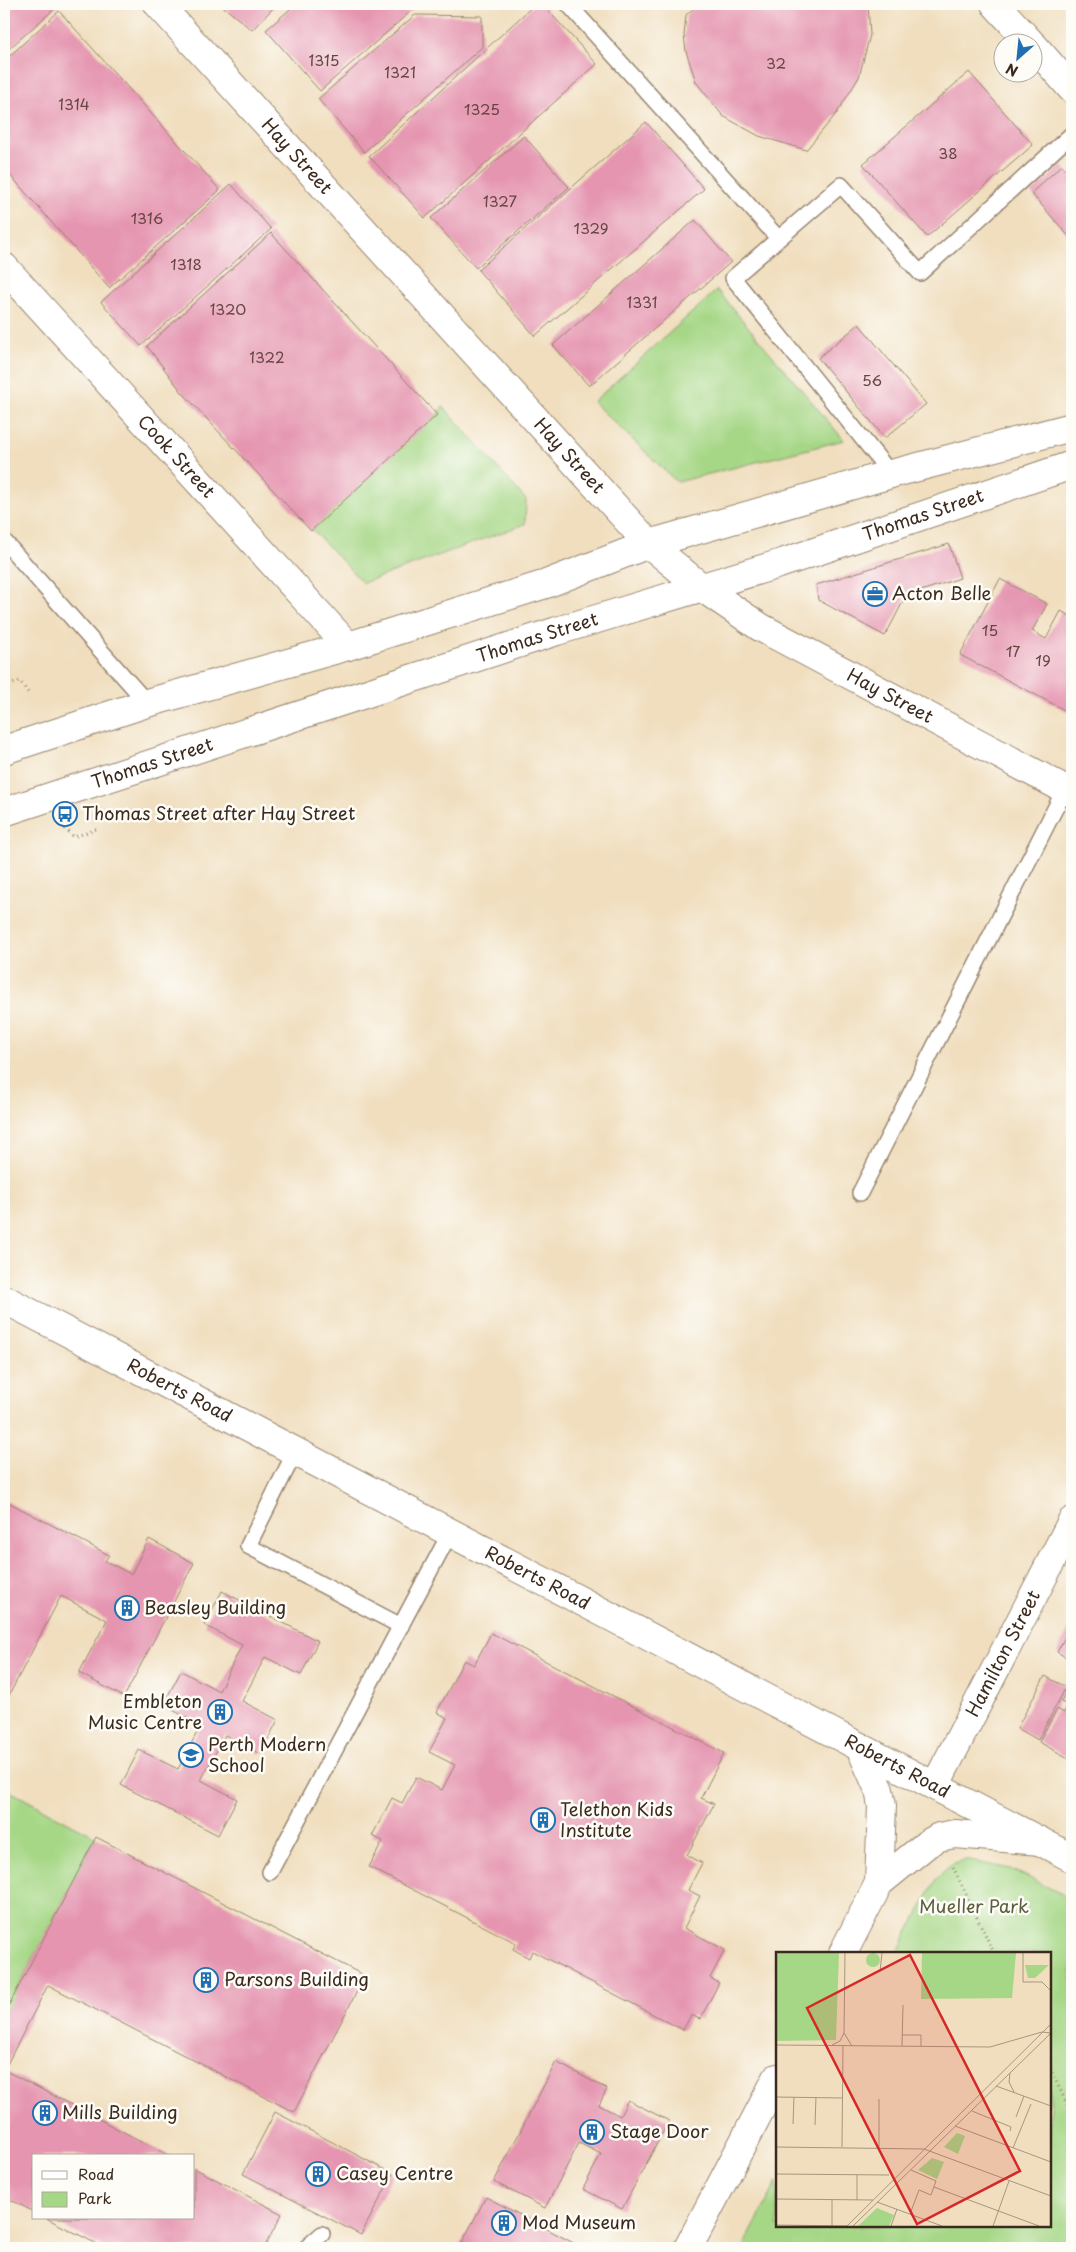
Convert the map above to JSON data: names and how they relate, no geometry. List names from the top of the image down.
{
  "streets": {
    "main road": [
      "Hay Street",
      "Cook Street",
      "Thomas Street",
      "Roberts Road",
      "Hamilton Street"
    ]
  },
  "crossings": [
    ["Hay Street", "Thomas Street"],
    ["Roberts Road", "Hamilton Street"]
  ],
  "parks": ["Mueller Park"],
  "places": {
    "office": ["Acton Belle"],
    "bus stop": ["Thomas Street after Hay Street"],
    "building": [
      "Beasley Building",
      "Embleton Music Centre",
      "Telethon Kids Institute",
      "Parsons Building",
      "Mills Building",
      "Stage Door",
      "Casey Centre",
      "Mod Museum"
    ],
    "school or university": ["Perth Modern School"]
  },
  "house_numbers": [
    "1315",
    "32",
    "1321",
    "1314",
    "1325",
    "38",
    "1327",
    "1316",
    "1329",
    "1318",
    "1331",
    "1320",
    "1322",
    "56",
    "15",
    "17",
    "19"
  ],
  "legend": ["Road", "Park"],
  "north": "bottom left"
}
